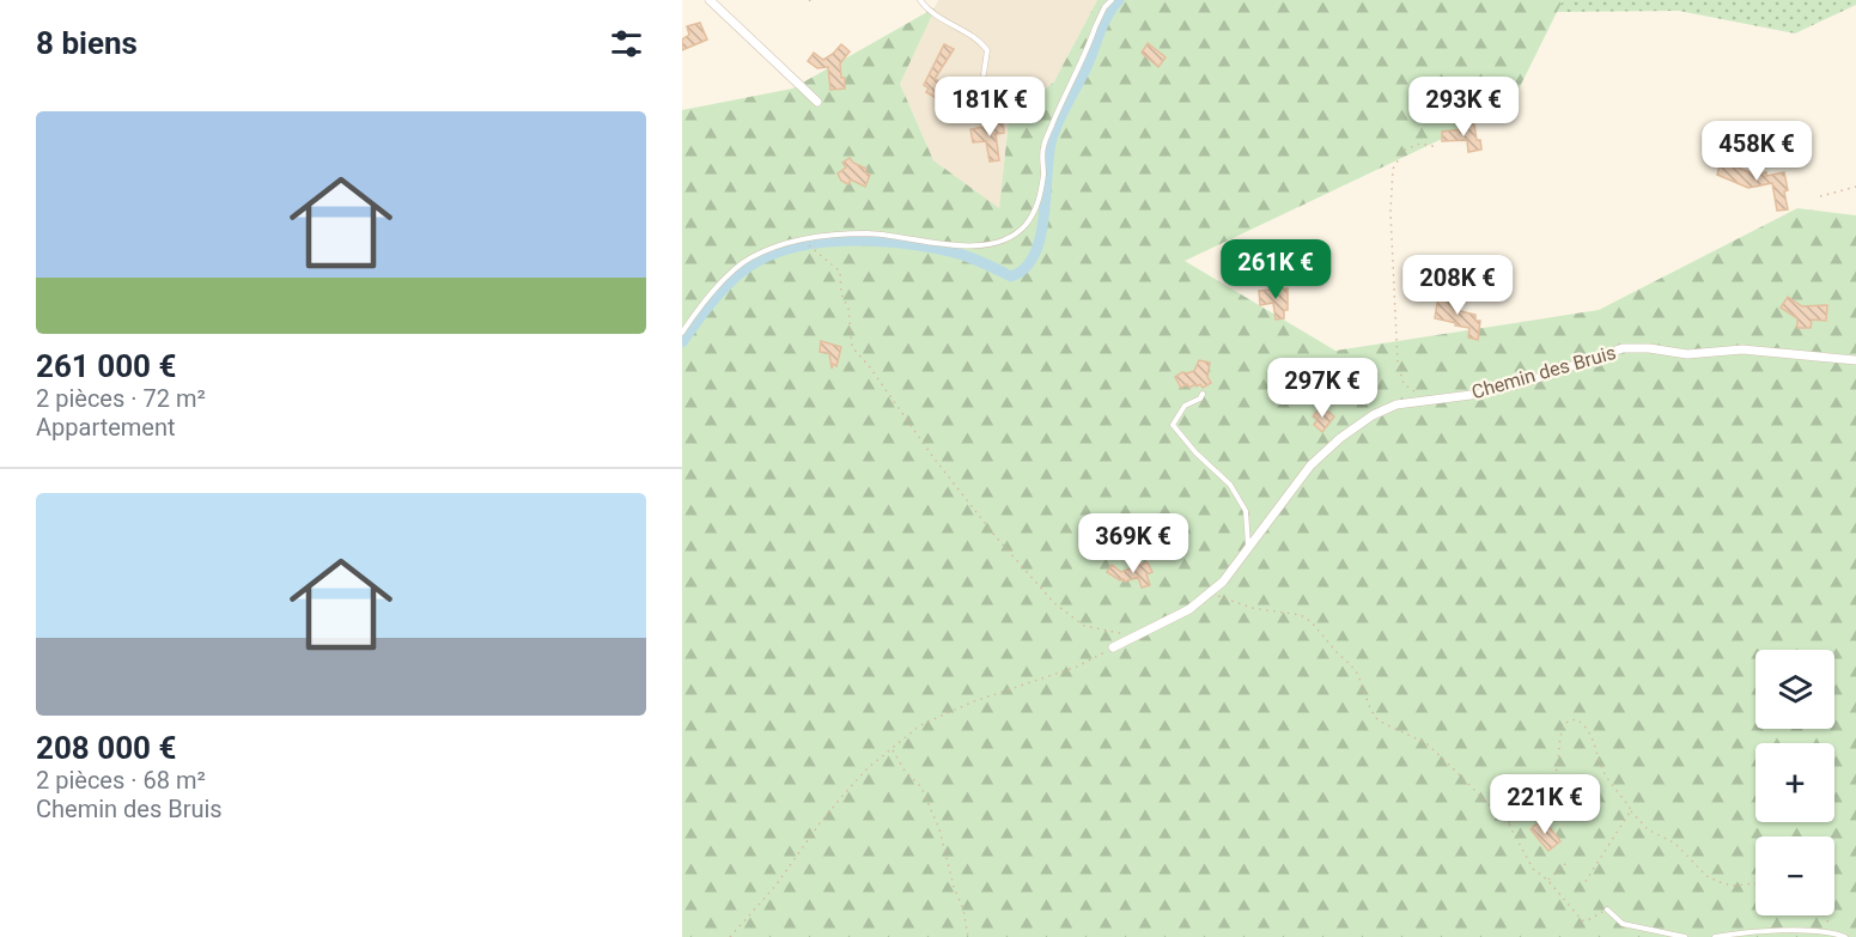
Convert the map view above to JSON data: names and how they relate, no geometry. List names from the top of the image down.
{
  "streets": {
    "street": ["Chemin des Bruis"]
  },
  "page": {
    "heading": "8 biens",
    "price": [
      "181K €",
      "293K €",
      "458K €",
      "261K €",
      "208K €",
      "297K €",
      "369K €",
      "221K €"
    ],
    "list": [
      {
        "name": "261 000 €",
        "note": "2 pièces · 72 m² · Appartement"
      },
      {
        "name": "208 000 €",
        "note": "2 pièces · 68 m² · Chemin des Bruis"
      }
    ],
    "map_buttons": ["+", "−"]
  }
}
